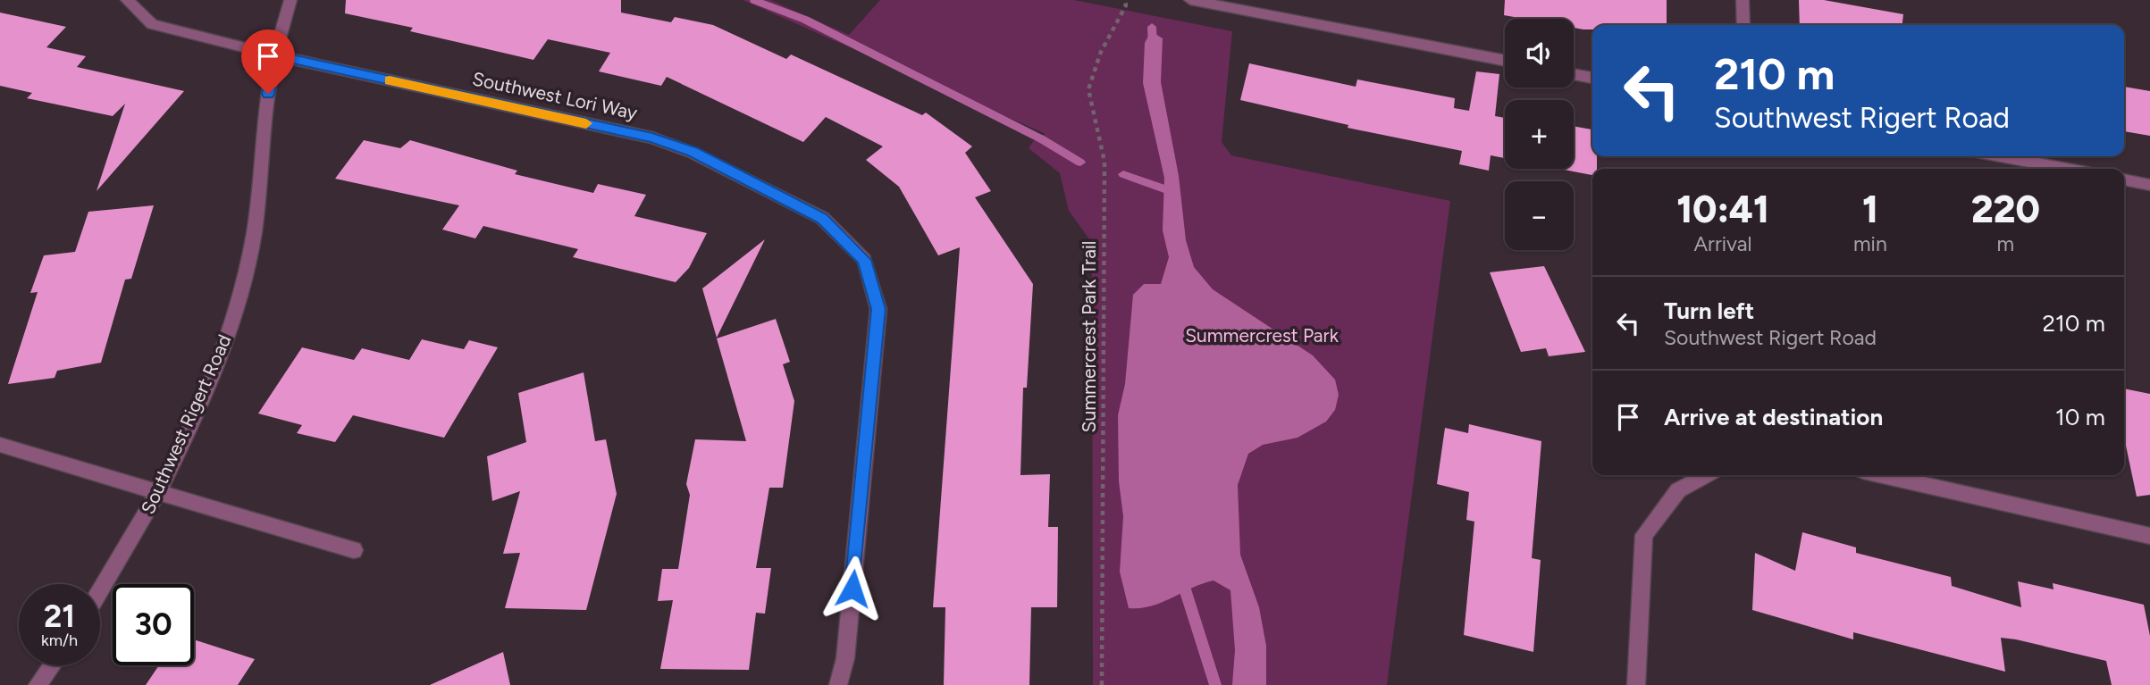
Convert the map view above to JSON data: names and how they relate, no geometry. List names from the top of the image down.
{
  "streets": {
    "street": ["Southwest Lori Way", "Southwest Rigert Road"],
    "path": ["Summercrest Park Trail"]
  },
  "crossings": [
    ["Southwest Lori Way", "Southwest Rigert Road"]
  ],
  "parks": ["Summercrest Park"],
  "page": {
    "map_buttons": ["+", "−"],
    "turn": ["210 m", "Southwest Rigert Road"],
    "eta": [
      "10:41",
      "Arrival",
      "1",
      "min",
      "220",
      "m"
    ],
    "list": [
      {
        "name": "Turn left",
        "note": "Southwest Rigert Road",
        "value": "210 m"
      },
      {
        "name": "Arrive at destination",
        "value": "10 m"
      }
    ],
    "speed": "21 km/h",
    "limit": "30"
  }
}
